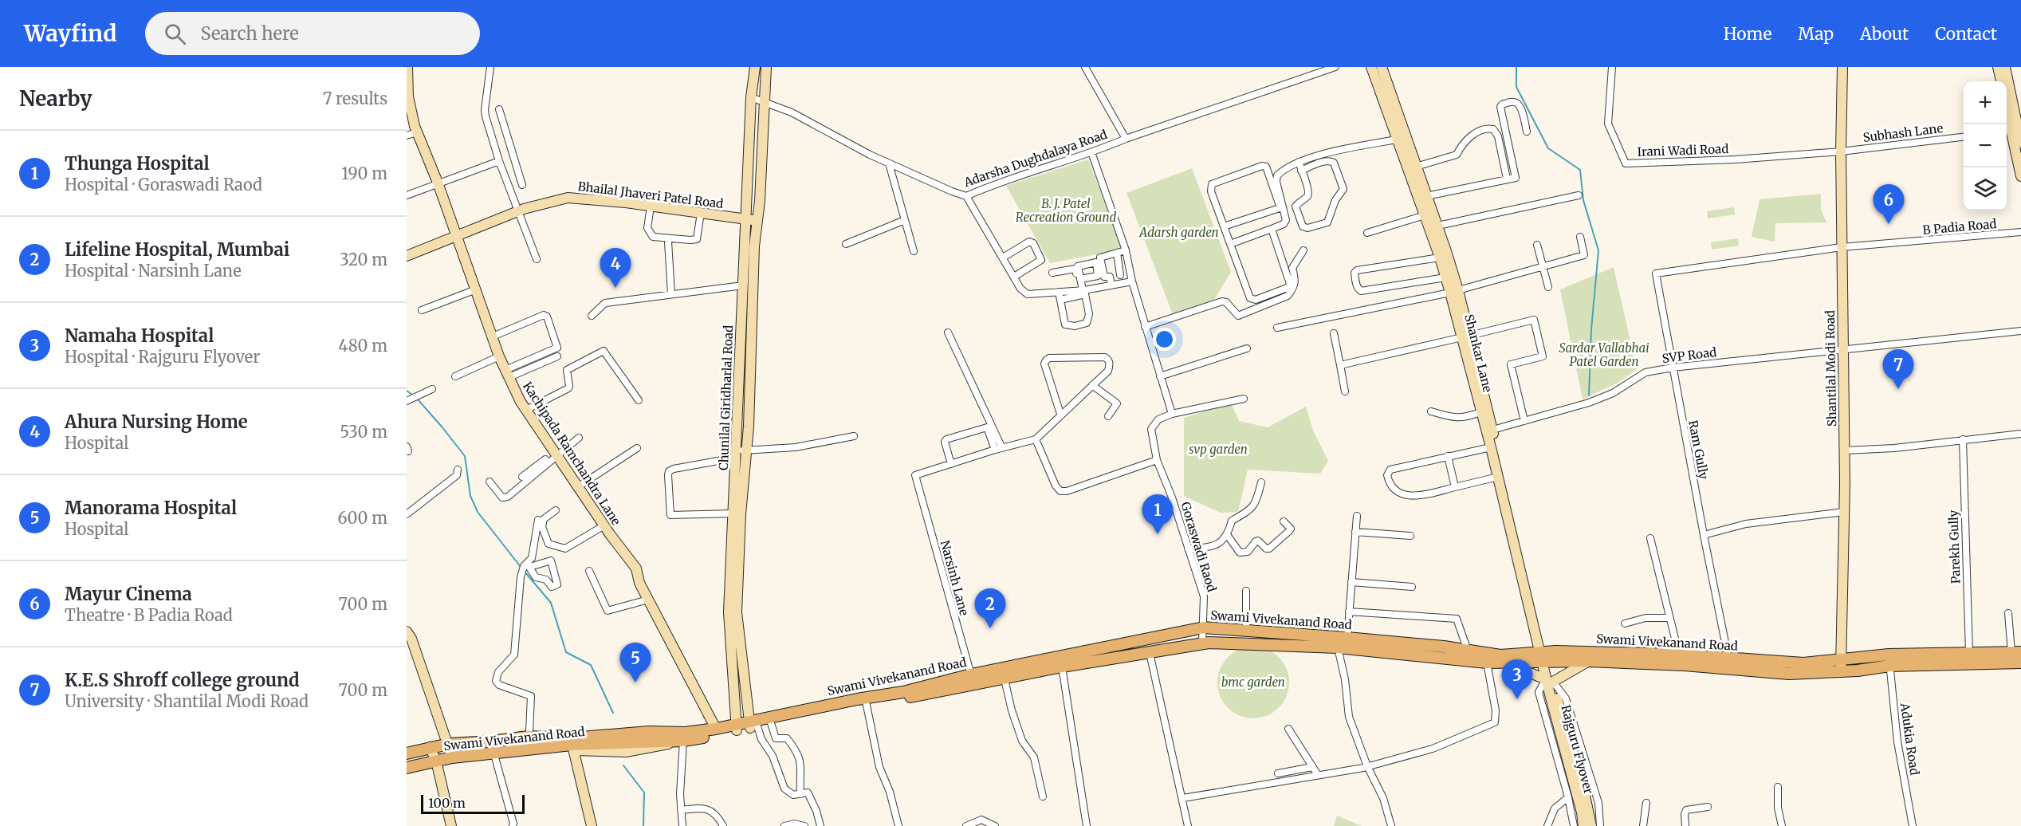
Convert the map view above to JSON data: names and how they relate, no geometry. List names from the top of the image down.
{
  "streets": {
    "main road": [
      "Bhailal Jhaveri Patel Road",
      "Shankar Lane",
      "Shantilal Modi Road",
      "Chunilal Giridharlal Road",
      "Kachipada Ramchandra Lane",
      "Swami Vivekanand Road",
      "Rajguru Flyover"
    ],
    "street": [
      "Subhash Lane",
      "Irani Wadi Road",
      "Adarsha Dughdalaya Road",
      "B Padia Road",
      "SVP Road",
      "Ram Gully",
      "Goraswadi Raod",
      "Parekh Gully",
      "Narsinh Lane",
      "Adukia Road"
    ]
  },
  "crossings": [
    ["Subhash Lane", "Irani Wadi Road"],
    ["Subhash Lane", "Shantilal Modi Road"],
    ["Irani Wadi Road", "Shantilal Modi Road"],
    ["Adarsha Dughdalaya Road", "Chunilal Giridharlal Road"],
    ["Bhailal Jhaveri Patel Road", "Chunilal Giridharlal Road"],
    ["Bhailal Jhaveri Patel Road", "Kachipada Ramchandra Lane"],
    ["B Padia Road", "SVP Road"],
    ["B Padia Road", "Shantilal Modi Road"],
    ["B Padia Road", "Ram Gully"],
    ["Shankar Lane", "SVP Road"],
    ["Shankar Lane", "Swami Vivekanand Road"],
    ["Shankar Lane", "Rajguru Flyover"],
    ["SVP Road", "Shantilal Modi Road"],
    ["SVP Road", "Ram Gully"],
    ["Shantilal Modi Road", "Swami Vivekanand Road"],
    ["Chunilal Giridharlal Road", "Swami Vivekanand Road"],
    ["Ram Gully", "Swami Vivekanand Road"],
    ["Kachipada Ramchandra Lane", "Swami Vivekanand Road"],
    ["Goraswadi Raod", "Swami Vivekanand Road"],
    ["Parekh Gully", "Swami Vivekanand Road"],
    ["Narsinh Lane", "Swami Vivekanand Road"],
    ["Swami Vivekanand Road", "Adukia Road"],
    ["Swami Vivekanand Road", "Rajguru Flyover"]
  ],
  "parks": [
    "B. J. Patel Recreation Ground",
    "Adarsh garden",
    "Sardar Vallabhai Patel Garden",
    "svp garden",
    "bmc garden"
  ],
  "scale_bar": "100 m",
  "page": {
    "header": "Wayfind",
    "search": "Search here",
    "nav": [
      "Home",
      "Map",
      "About",
      "Contact"
    ],
    "heading": ["Nearby", "7 results"],
    "map_buttons": ["+", "−"],
    "list": [
      {
        "mark": "1",
        "name": "Thunga Hospital",
        "note": "Hospital · Goraswadi Raod",
        "value": "190 m"
      },
      {
        "mark": "2",
        "name": "Lifeline Hospital, Mumbai",
        "note": "Hospital · Narsinh Lane",
        "value": "320 m"
      },
      {
        "mark": "3",
        "name": "Namaha Hospital",
        "note": "Hospital · Rajguru Flyover",
        "value": "480 m"
      },
      {
        "mark": "4",
        "name": "Ahura Nursing Home",
        "note": "Hospital",
        "value": "530 m"
      },
      {
        "mark": "5",
        "name": "Manorama Hospital",
        "note": "Hospital",
        "value": "600 m"
      },
      {
        "mark": "6",
        "name": "Mayur Cinema",
        "note": "Theatre · B Padia Road",
        "value": "700 m"
      },
      {
        "mark": "7",
        "name": "K.E.S Shroff college ground",
        "note": "University · Shantilal Modi Road",
        "value": "700 m"
      }
    ],
    "pins": [
      "6",
      "4",
      "7",
      "1",
      "2",
      "5",
      "3"
    ],
    "scale": "100 m"
  }
}
